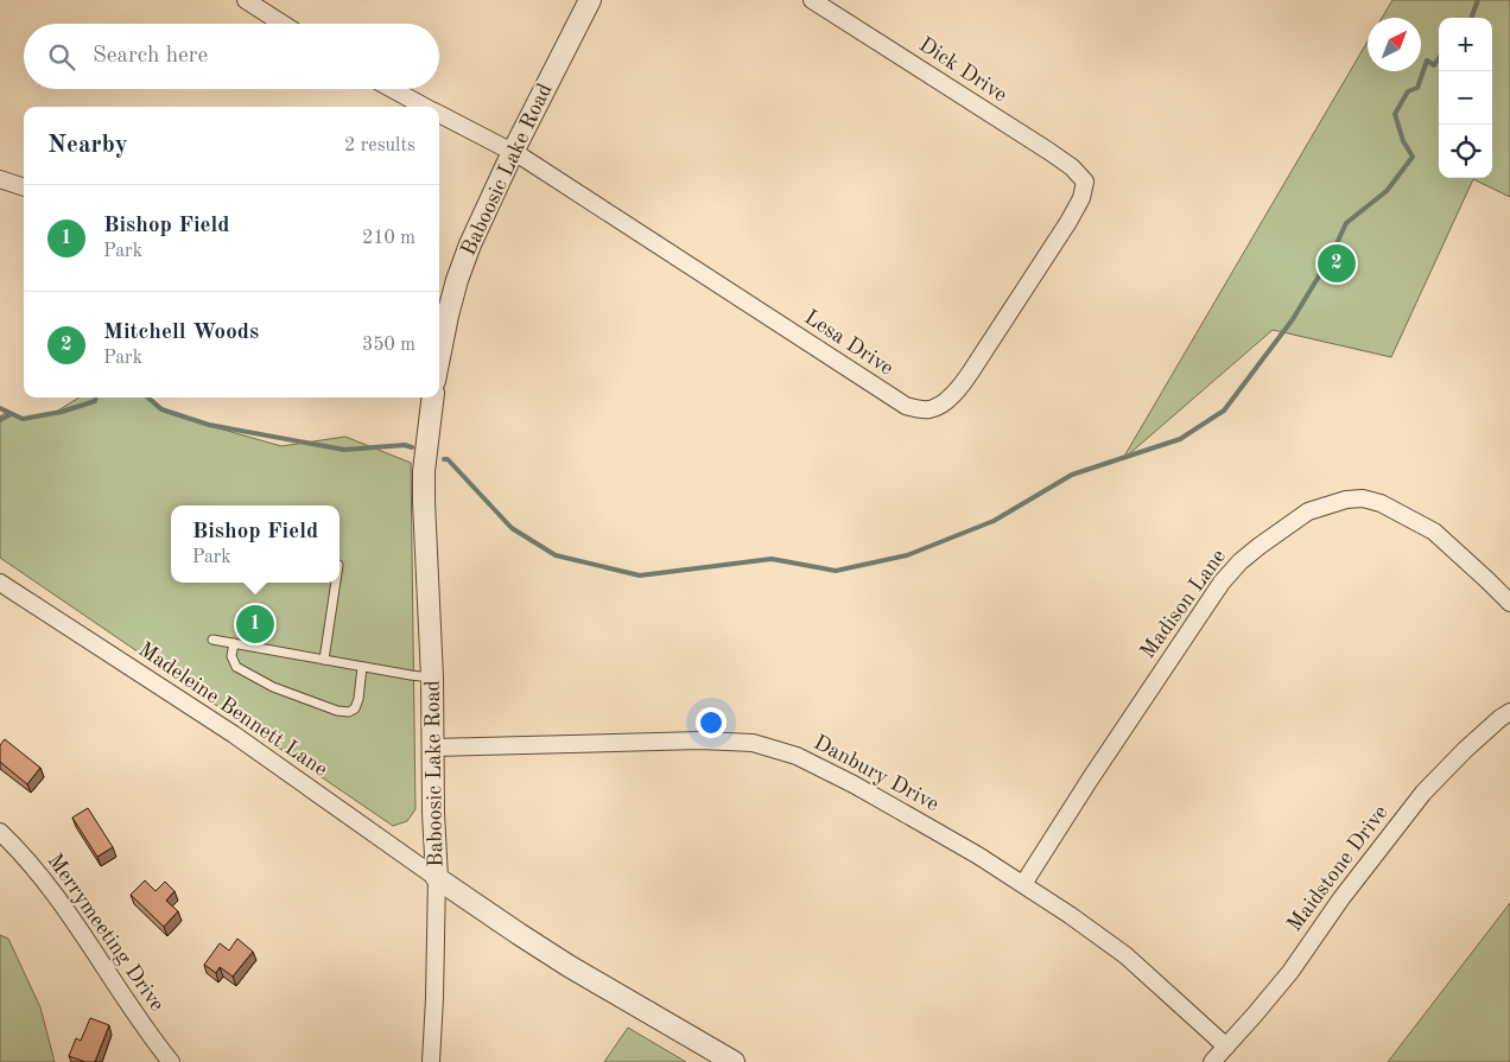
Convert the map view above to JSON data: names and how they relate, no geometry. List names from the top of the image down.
{
  "streets": {
    "street": [
      "Dick Drive",
      "Baboosic Lake Road",
      "Lesa Drive",
      "Madison Lane",
      "Madeleine Bennett Lane",
      "Danbury Drive",
      "Maidstone Drive",
      "Merrymeeting Drive"
    ]
  },
  "crossings": [
    ["Dick Drive", "Lesa Drive"],
    ["Baboosic Lake Road", "Lesa Drive"],
    ["Baboosic Lake Road", "Madeleine Bennett Lane"],
    ["Baboosic Lake Road", "Danbury Drive"],
    ["Madison Lane", "Danbury Drive"],
    ["Danbury Drive", "Maidstone Drive"]
  ],
  "north": "top right",
  "page": {
    "map_buttons": ["+", "−"],
    "search": "Search here",
    "heading": ["Nearby", "2 results"],
    "list": [
      {
        "mark": "1",
        "name": "Bishop Field",
        "note": "Park",
        "value": "210 m"
      },
      {
        "mark": "2",
        "name": "Mitchell Woods",
        "note": "Park",
        "value": "350 m"
      }
    ],
    "pins": ["2", "1"],
    "popup": ["Bishop Field", "Park"]
  }
}
